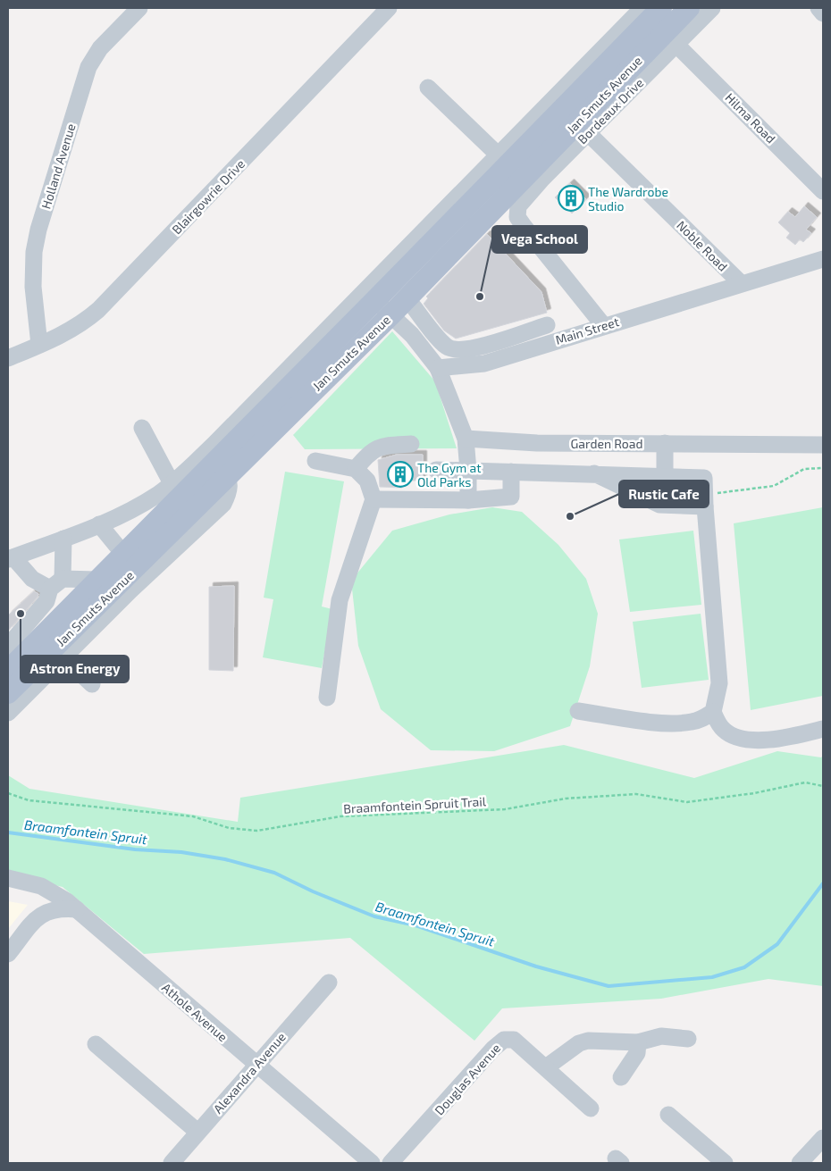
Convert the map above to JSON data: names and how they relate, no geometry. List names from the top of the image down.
{
  "streets": {
    "main road": ["Jan Smuts Avenue"],
    "street": [
      "Bordeaux Drive",
      "Hilma Road",
      "Holland Avenue",
      "Blairgowrie Drive",
      "Noble Road",
      "Main Street",
      "Garden Road",
      "Athole Avenue",
      "Alexandra Avenue",
      "Douglas Avenue"
    ],
    "path": ["Braamfontein Spruit Trail"]
  },
  "crossings": [
    ["Bordeaux Drive", "Hilma Road"],
    ["Bordeaux Drive", "Noble Road"],
    ["Bordeaux Drive", "Main Street"],
    ["Holland Avenue", "Blairgowrie Drive"],
    ["Noble Road", "Main Street"],
    ["Athole Avenue", "Alexandra Avenue"]
  ],
  "water": ["Braamfontein Spruit"],
  "places": {
    "building": ["The Wardrobe Studio", "The Gym at Old Parks"],
    "other": ["Vega School", "Rustic Cafe", "Astron Energy"]
  }
}
